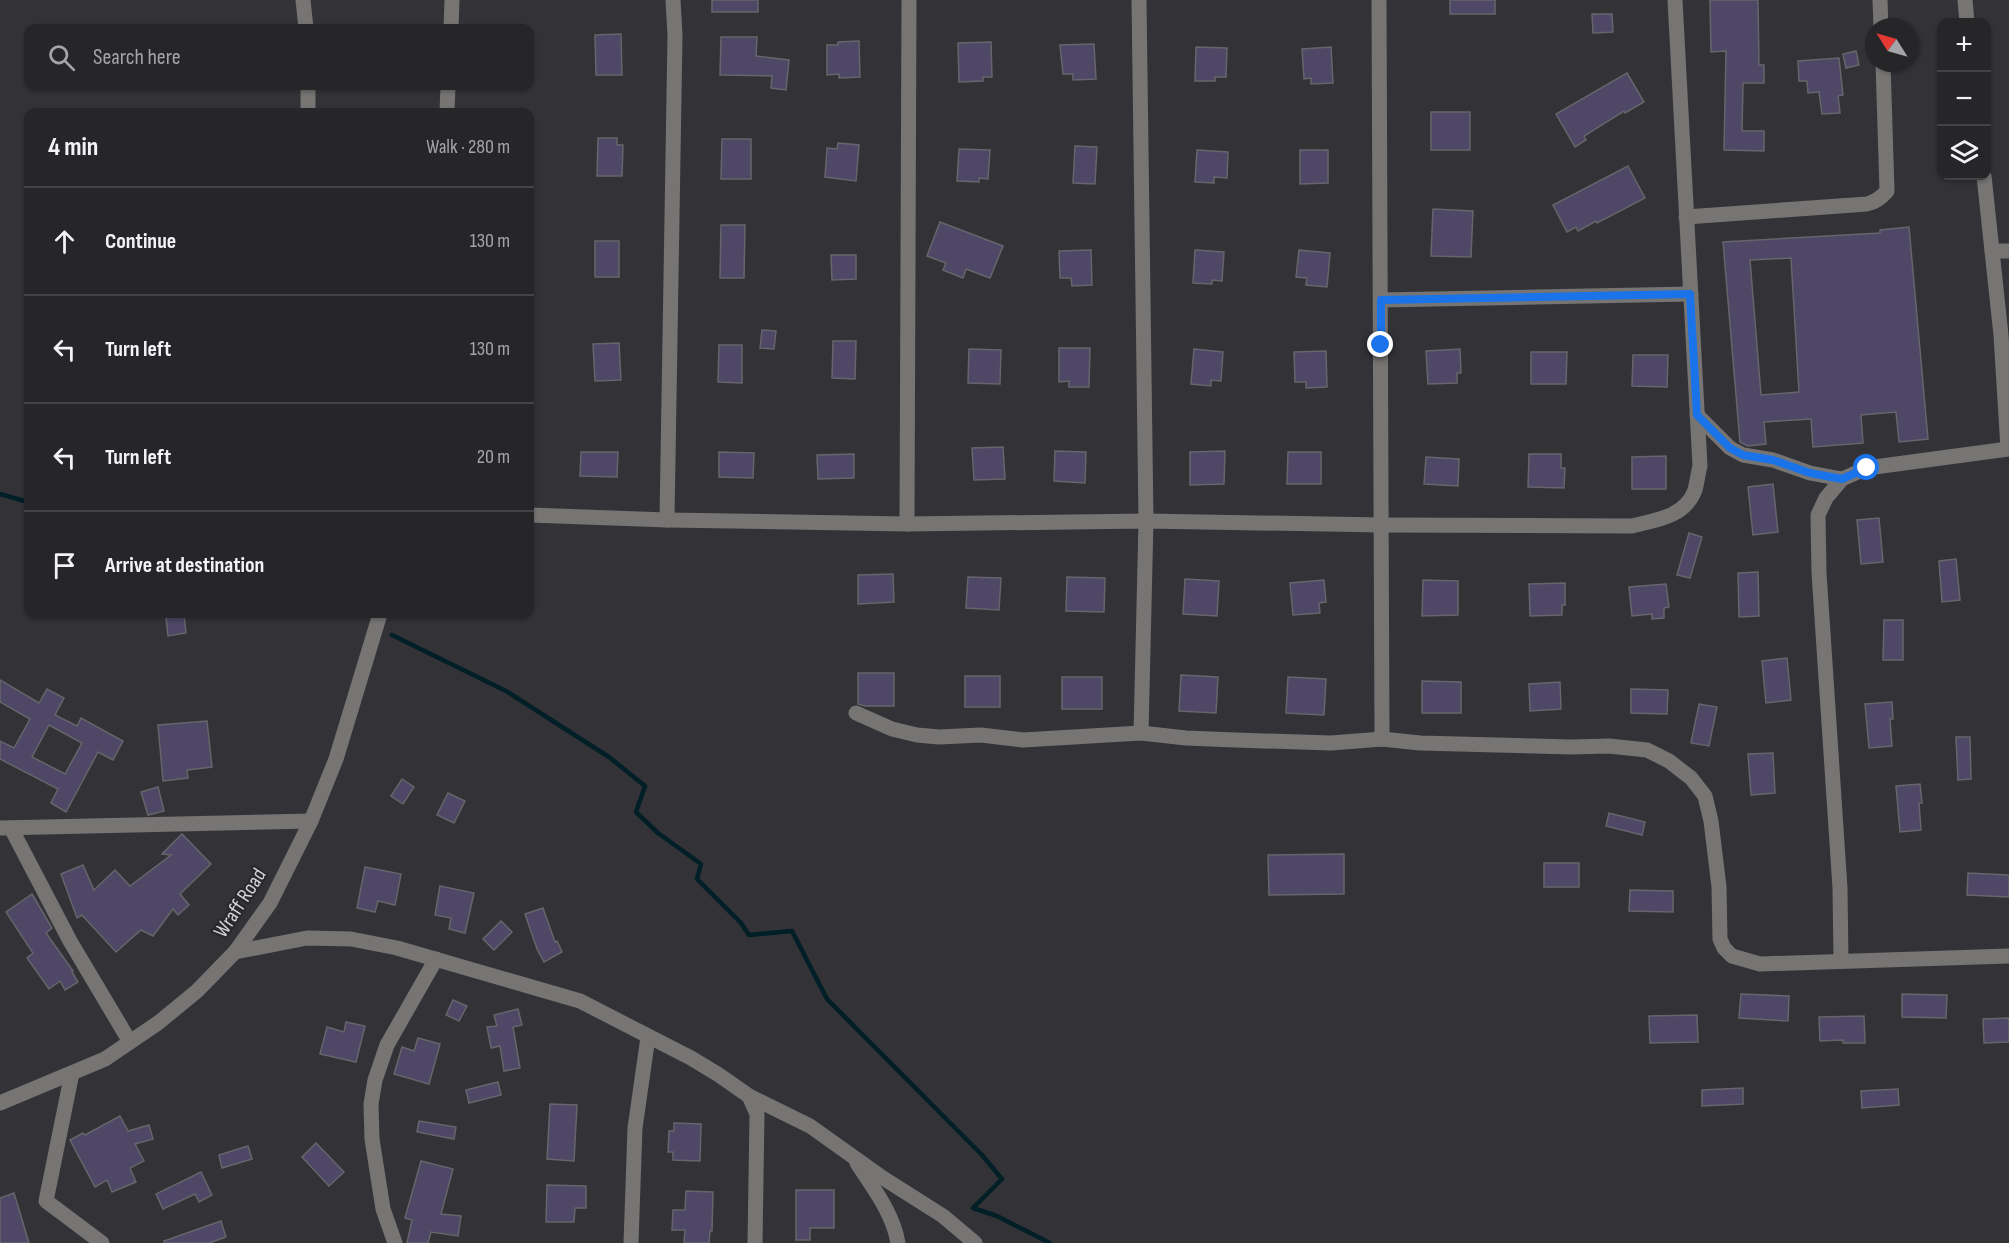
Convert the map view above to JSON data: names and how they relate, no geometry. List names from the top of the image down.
{
  "streets": {
    "street": ["Wraff Road"]
  },
  "north": "top left",
  "page": {
    "map_buttons": ["+", "−"],
    "search": "Search here",
    "heading": ["4 min", "Walk · 280 m"],
    "list": [
      ["Continue", "130 m"],
      ["Turn left", "130 m"],
      ["Turn left", "20 m"],
      "Arrive at destination"
    ]
  }
}
